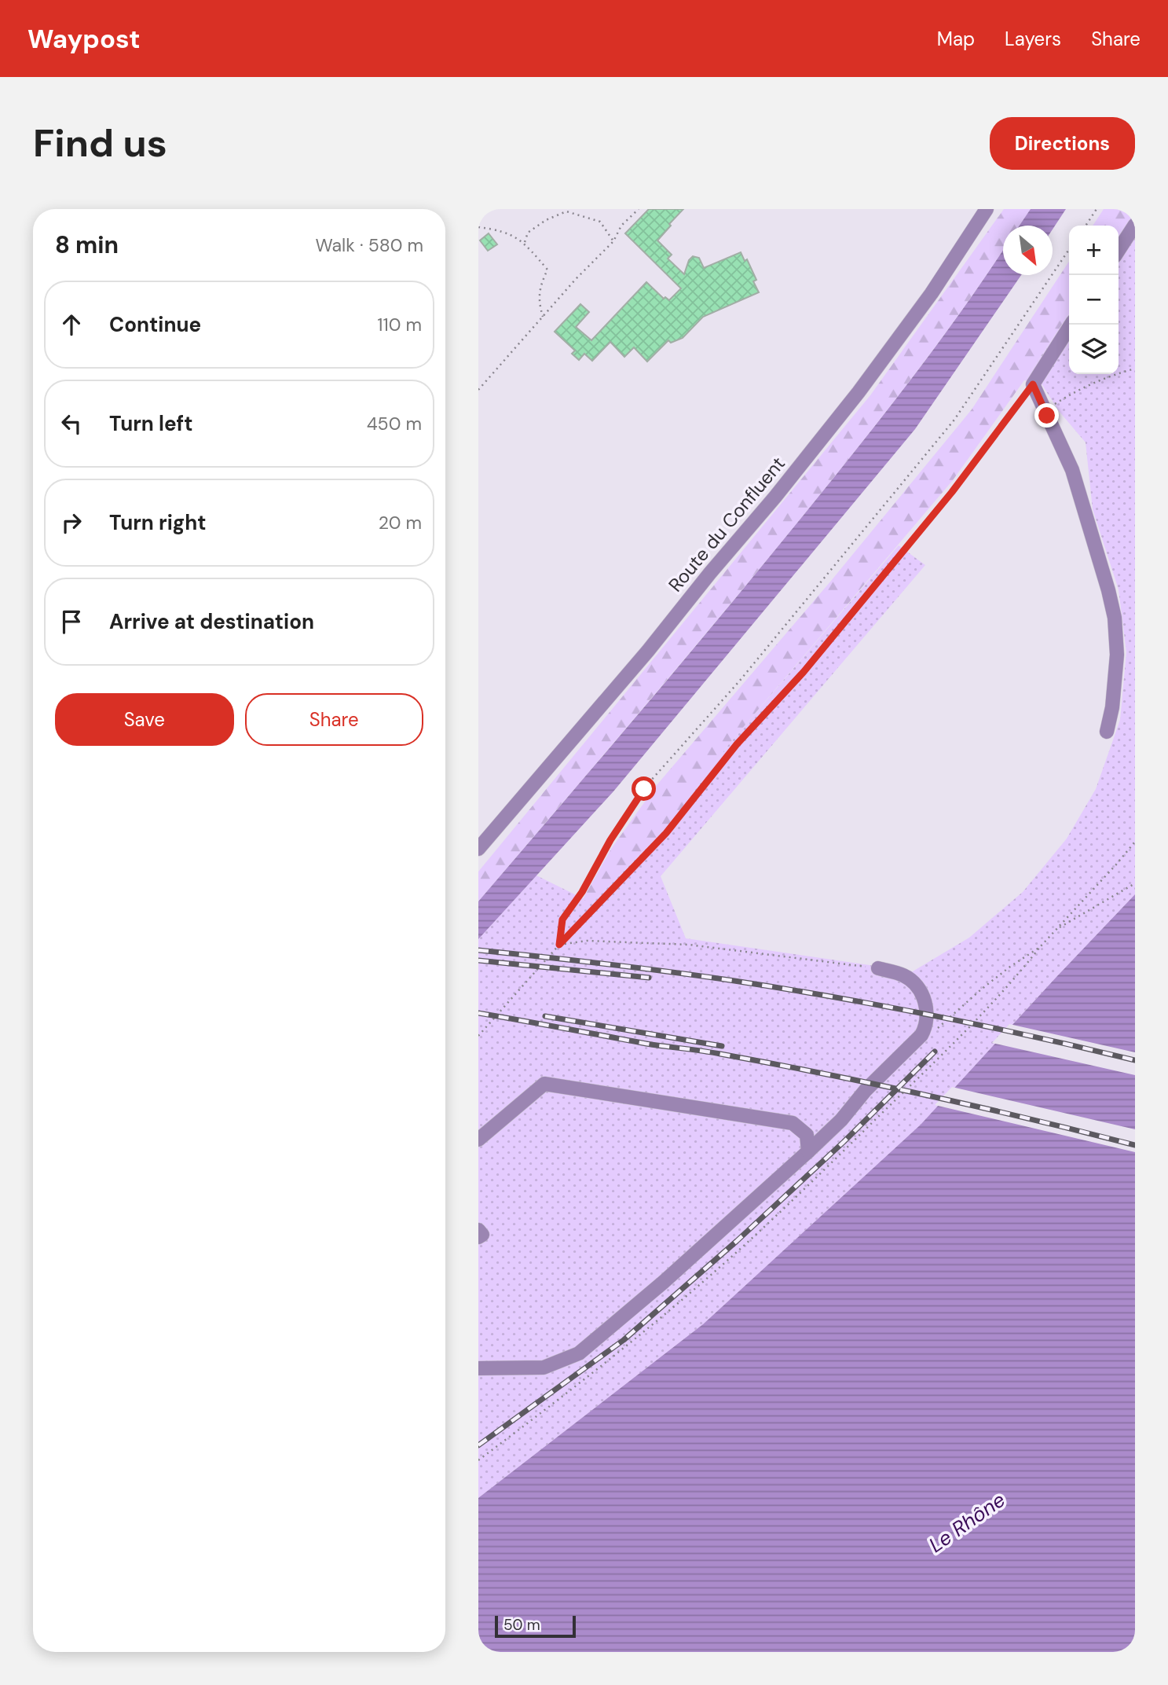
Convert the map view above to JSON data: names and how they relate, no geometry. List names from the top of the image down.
{
  "streets": {
    "street": ["Route du Confluent"]
  },
  "water": ["Le Rhône"],
  "scale_bar": "50 m",
  "north": "bottom right",
  "page": {
    "header": "Waypost",
    "nav": ["Map", "Layers", "Share"],
    "buttons": [
      "Directions",
      ["Save", "Share"]
    ],
    "title": "Find us",
    "heading": ["8 min", "Walk · 580 m"],
    "map_buttons": ["+", "−"],
    "list": [
      ["Continue", "110 m"],
      ["Turn left", "450 m"],
      ["Turn right", "20 m"],
      "Arrive at destination"
    ],
    "scale": "50 m"
  }
}
